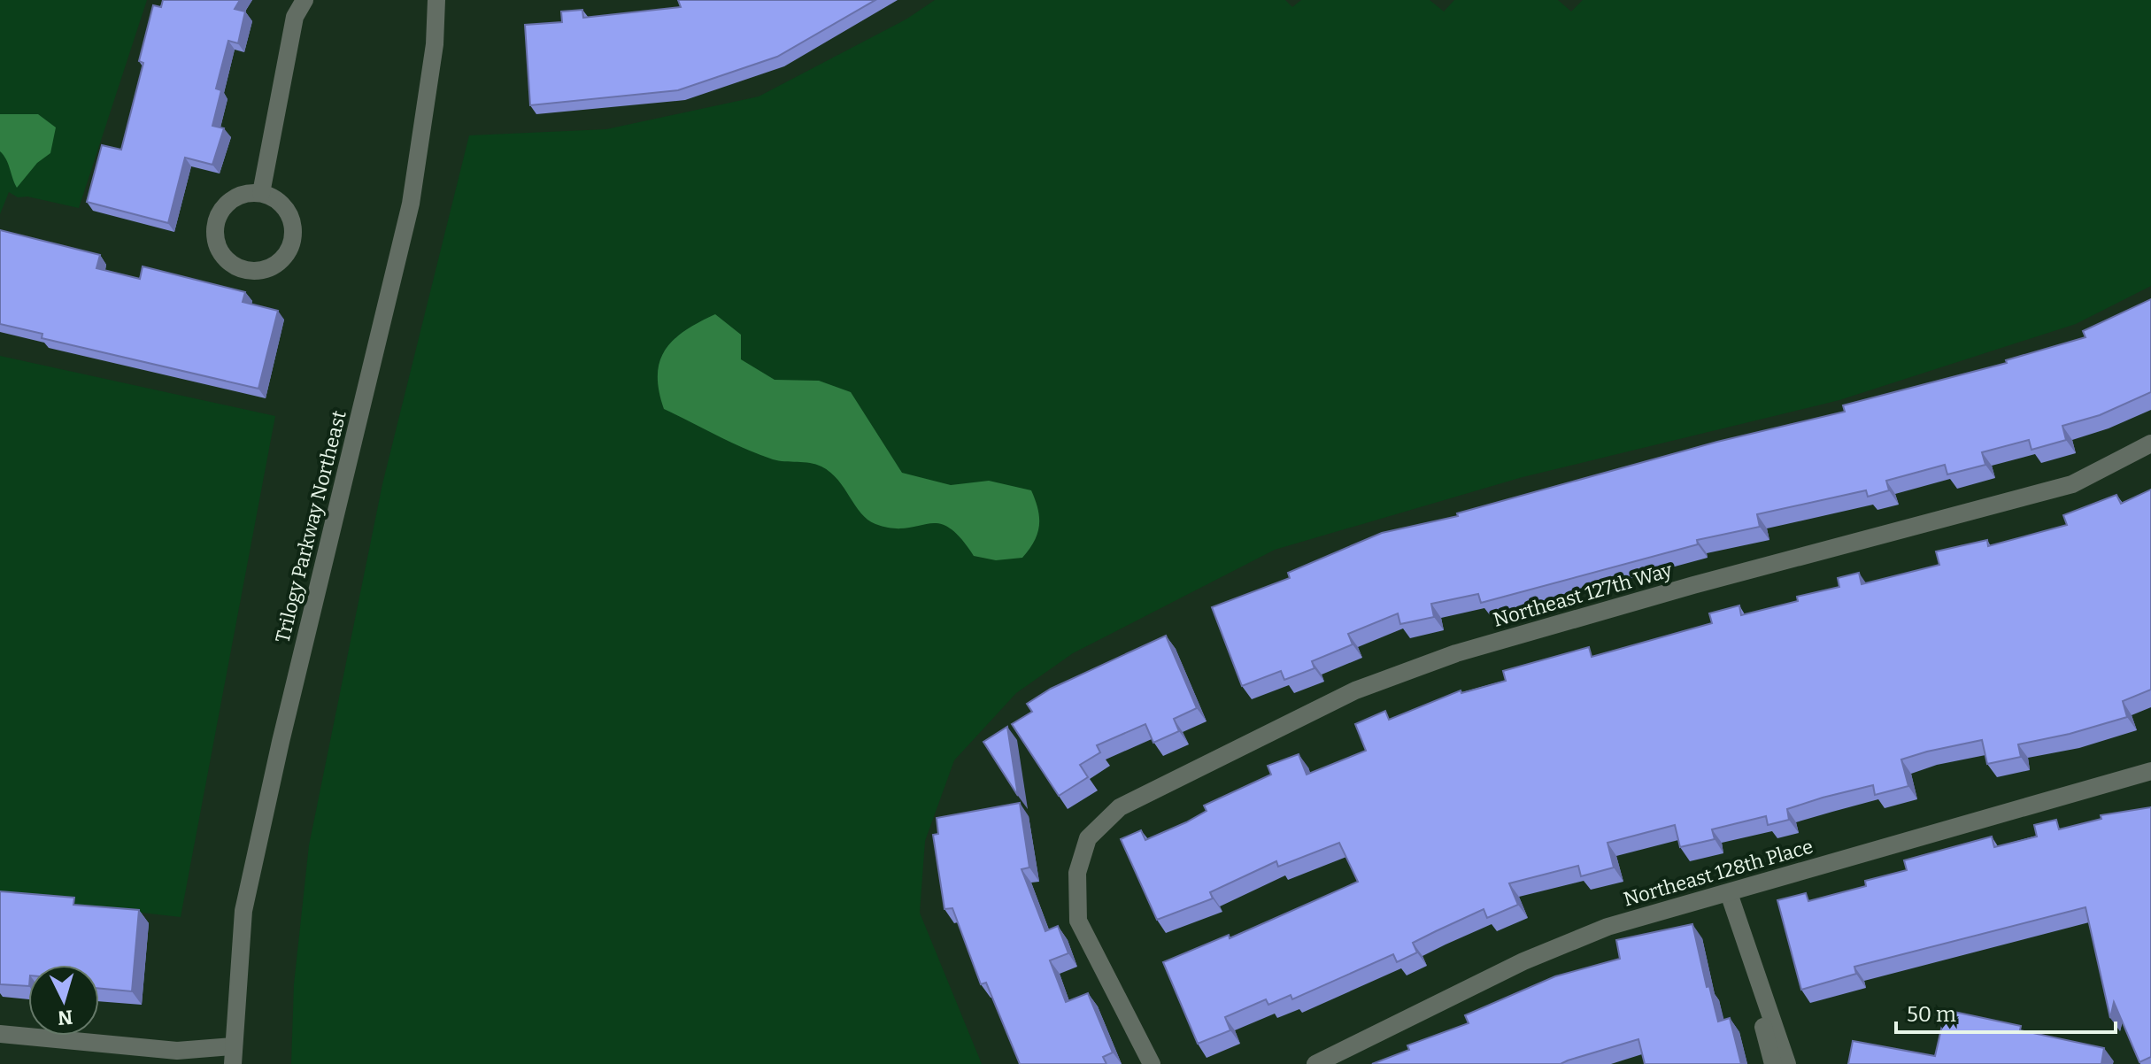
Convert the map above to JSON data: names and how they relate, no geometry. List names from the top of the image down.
{
  "streets": {
    "street": ["Trilogy Parkway Northeast", "Northeast 127th Way", "Northeast 128th Place"]
  },
  "scale_bar": "50 m",
  "north": "bottom"
}
